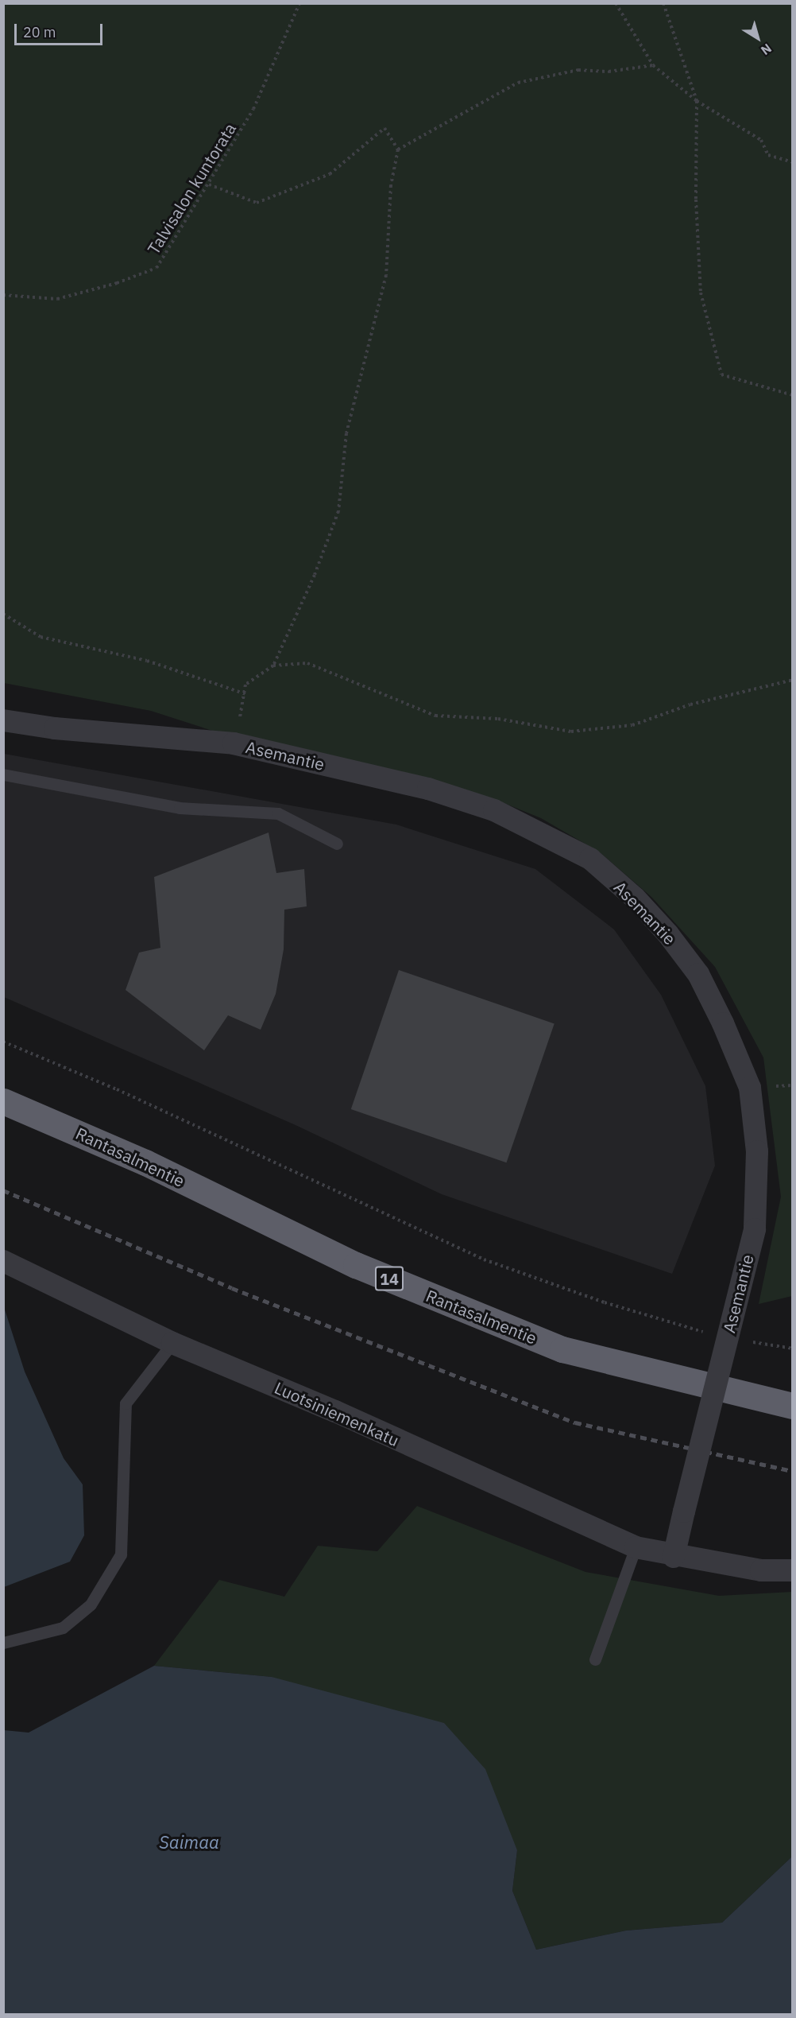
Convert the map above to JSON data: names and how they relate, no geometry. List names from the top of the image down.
{
  "streets": {
    "highway": ["Rantasalmentie", "14"],
    "street": ["Asemantie", "Luotsiniemenkatu"],
    "path": ["Talvisalon kuntorata"]
  },
  "crossings": [
    ["Asemantie", "Luotsiniemenkatu"]
  ],
  "water": ["Saimaa"],
  "scale_bar": "20 m",
  "north": "bottom right"
}
